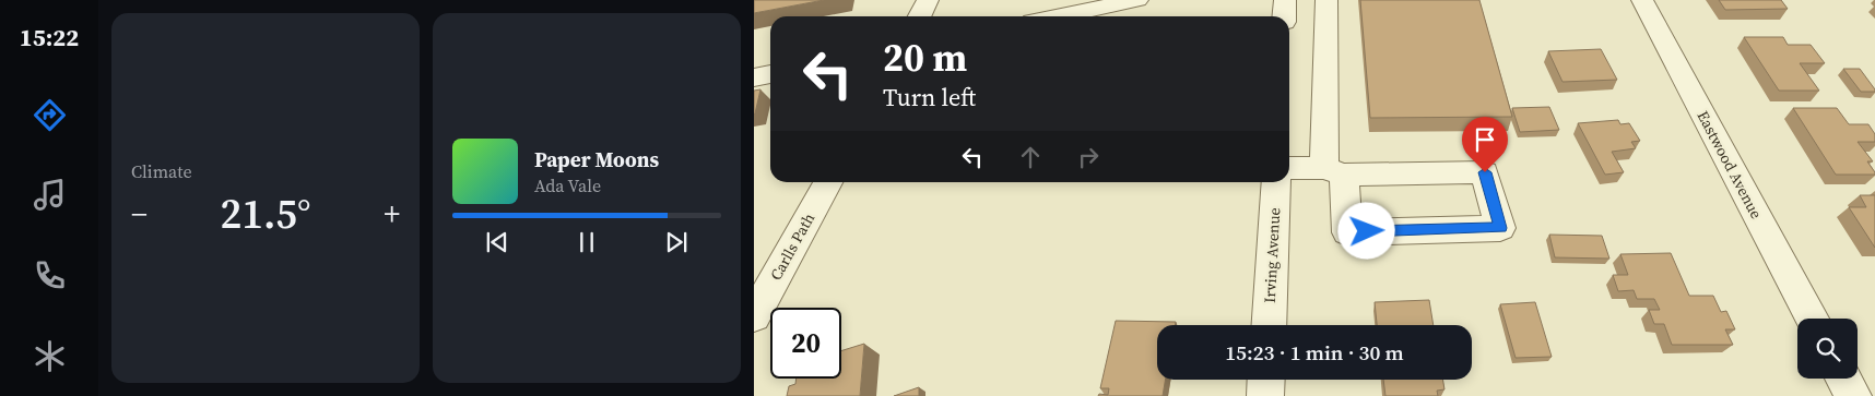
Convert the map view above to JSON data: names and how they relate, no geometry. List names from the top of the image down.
{
  "streets": {
    "street": ["Eastwood Avenue", "Carlls Path", "Irving Avenue"]
  },
  "page": {
    "tabs": "15:22",
    "tile": "Climate",
    "turn": ["20 m", "Turn left"],
    "song": ["Paper Moons", "Ada Vale"],
    "heat": ["−", "21.5°", "+"],
    "limit": "20",
    "trip": "15:23 · 1 min · 30 m"
  }
}
